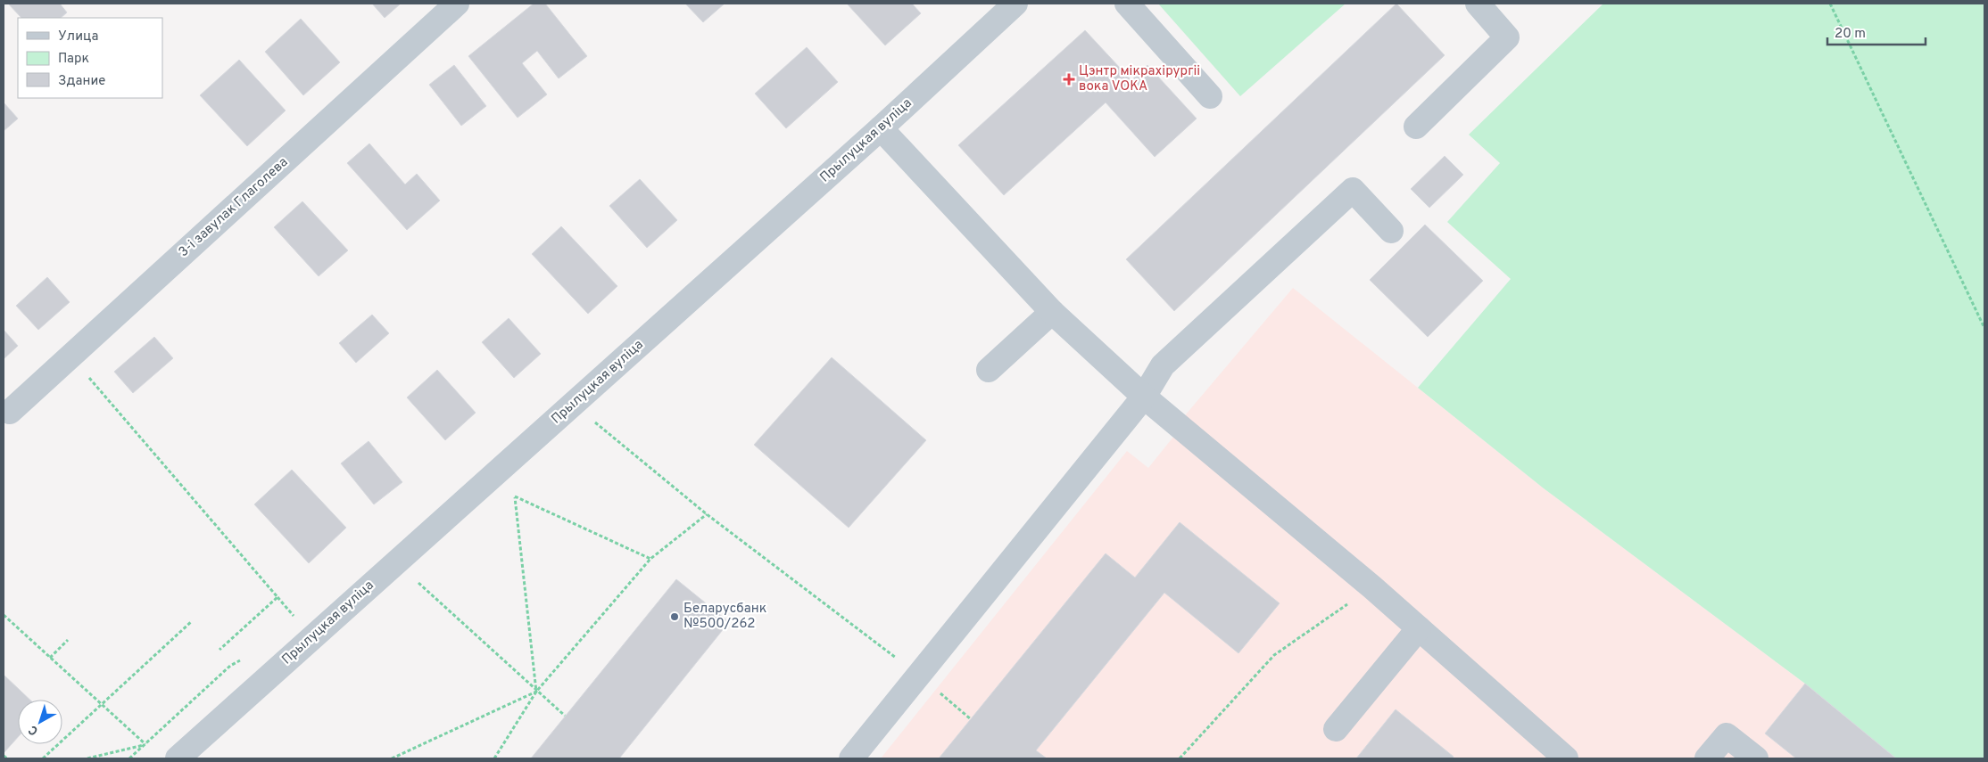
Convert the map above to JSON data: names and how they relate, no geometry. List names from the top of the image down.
{
  "streets": {
    "street": ["Прылуцкая вуліца", "3-і завулак Глаголева"]
  },
  "places": {
    "health": ["Цэнтр мікрахірургіі вока VOKA"],
    "other": ["Беларусбанк №500/262"]
  },
  "legend": ["Улица", "Парк", "Здание"],
  "scale_bar": "20 m",
  "north": "bottom left"
}
